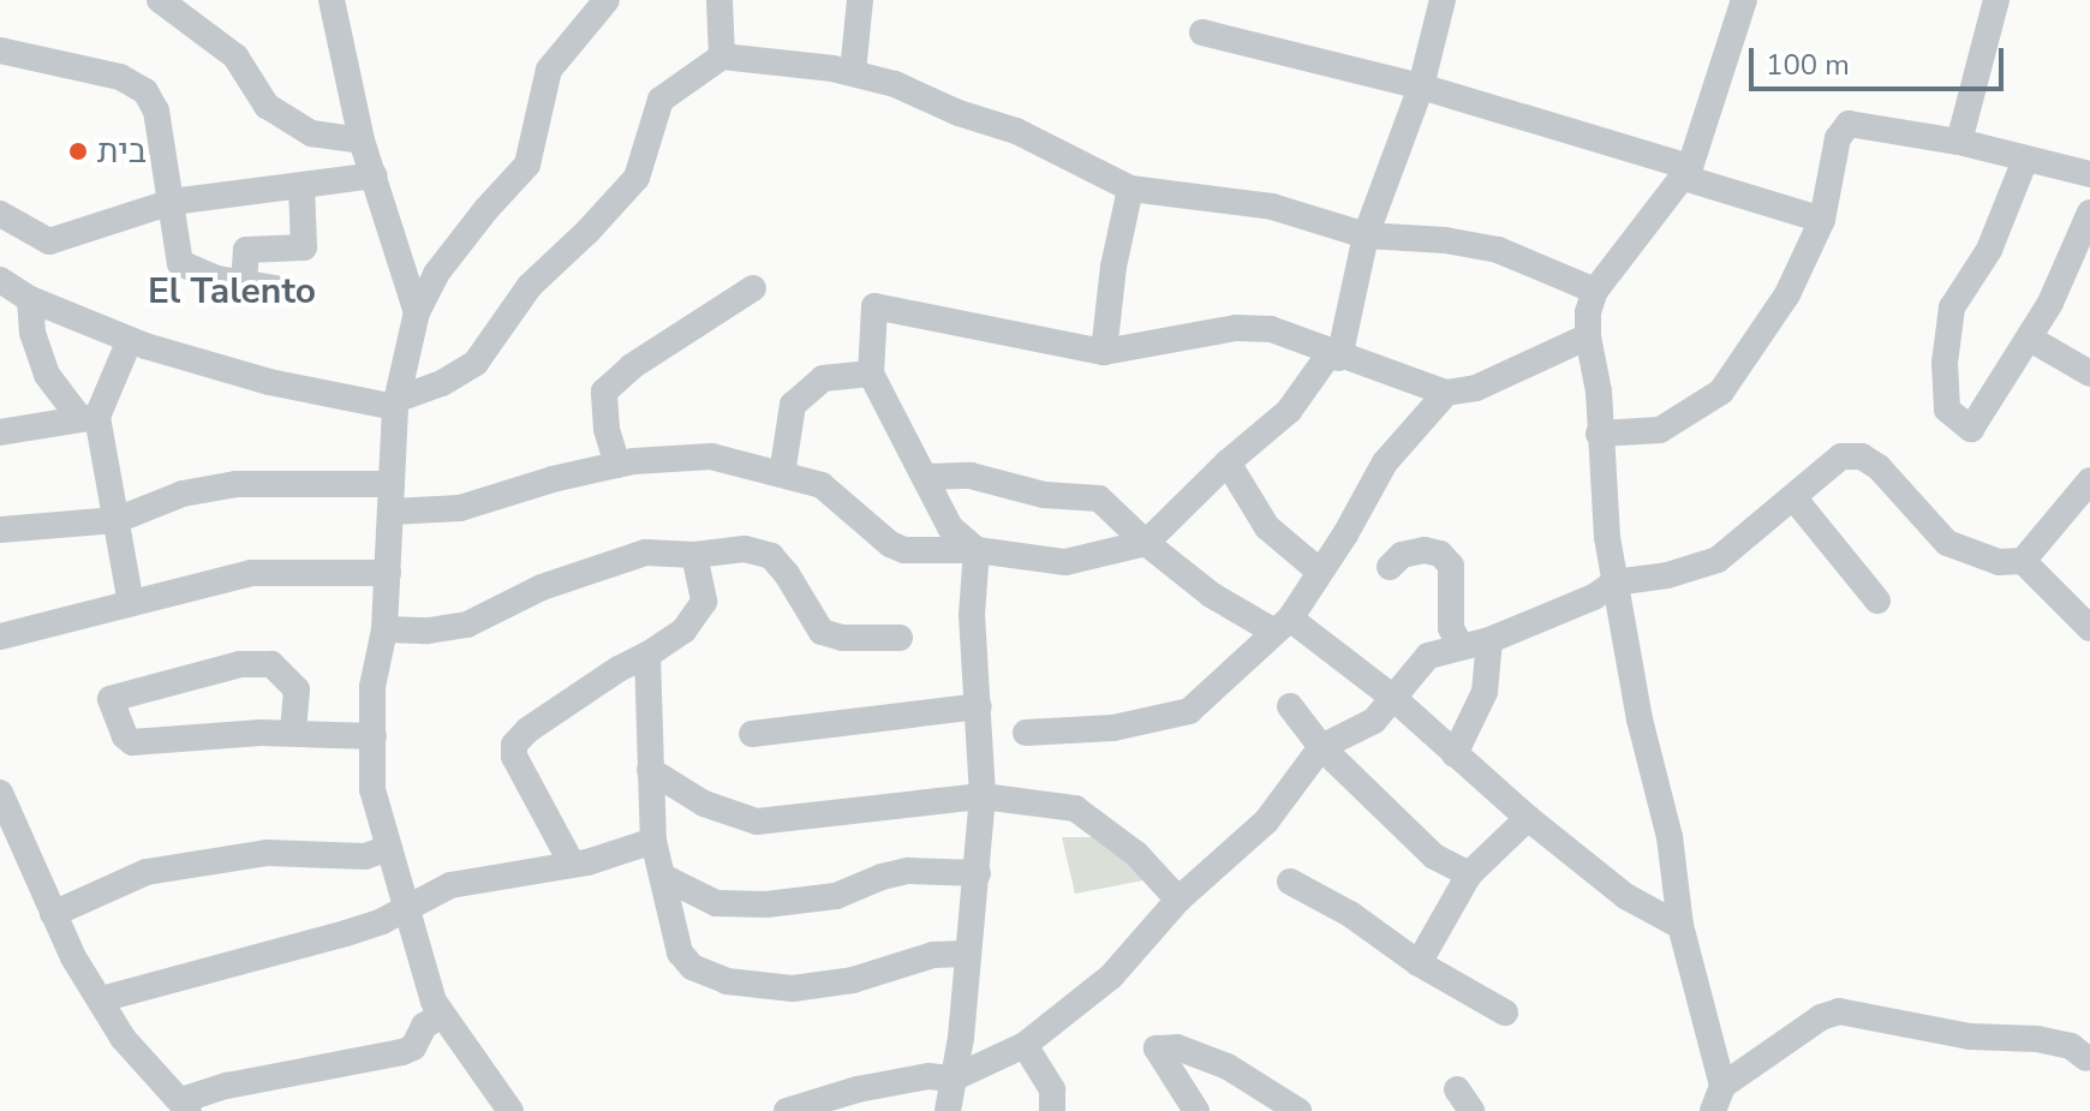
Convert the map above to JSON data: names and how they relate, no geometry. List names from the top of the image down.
{
  "districts": ["El Talento"],
  "places": ["בית"],
  "scale_bar": "100 m"
}
